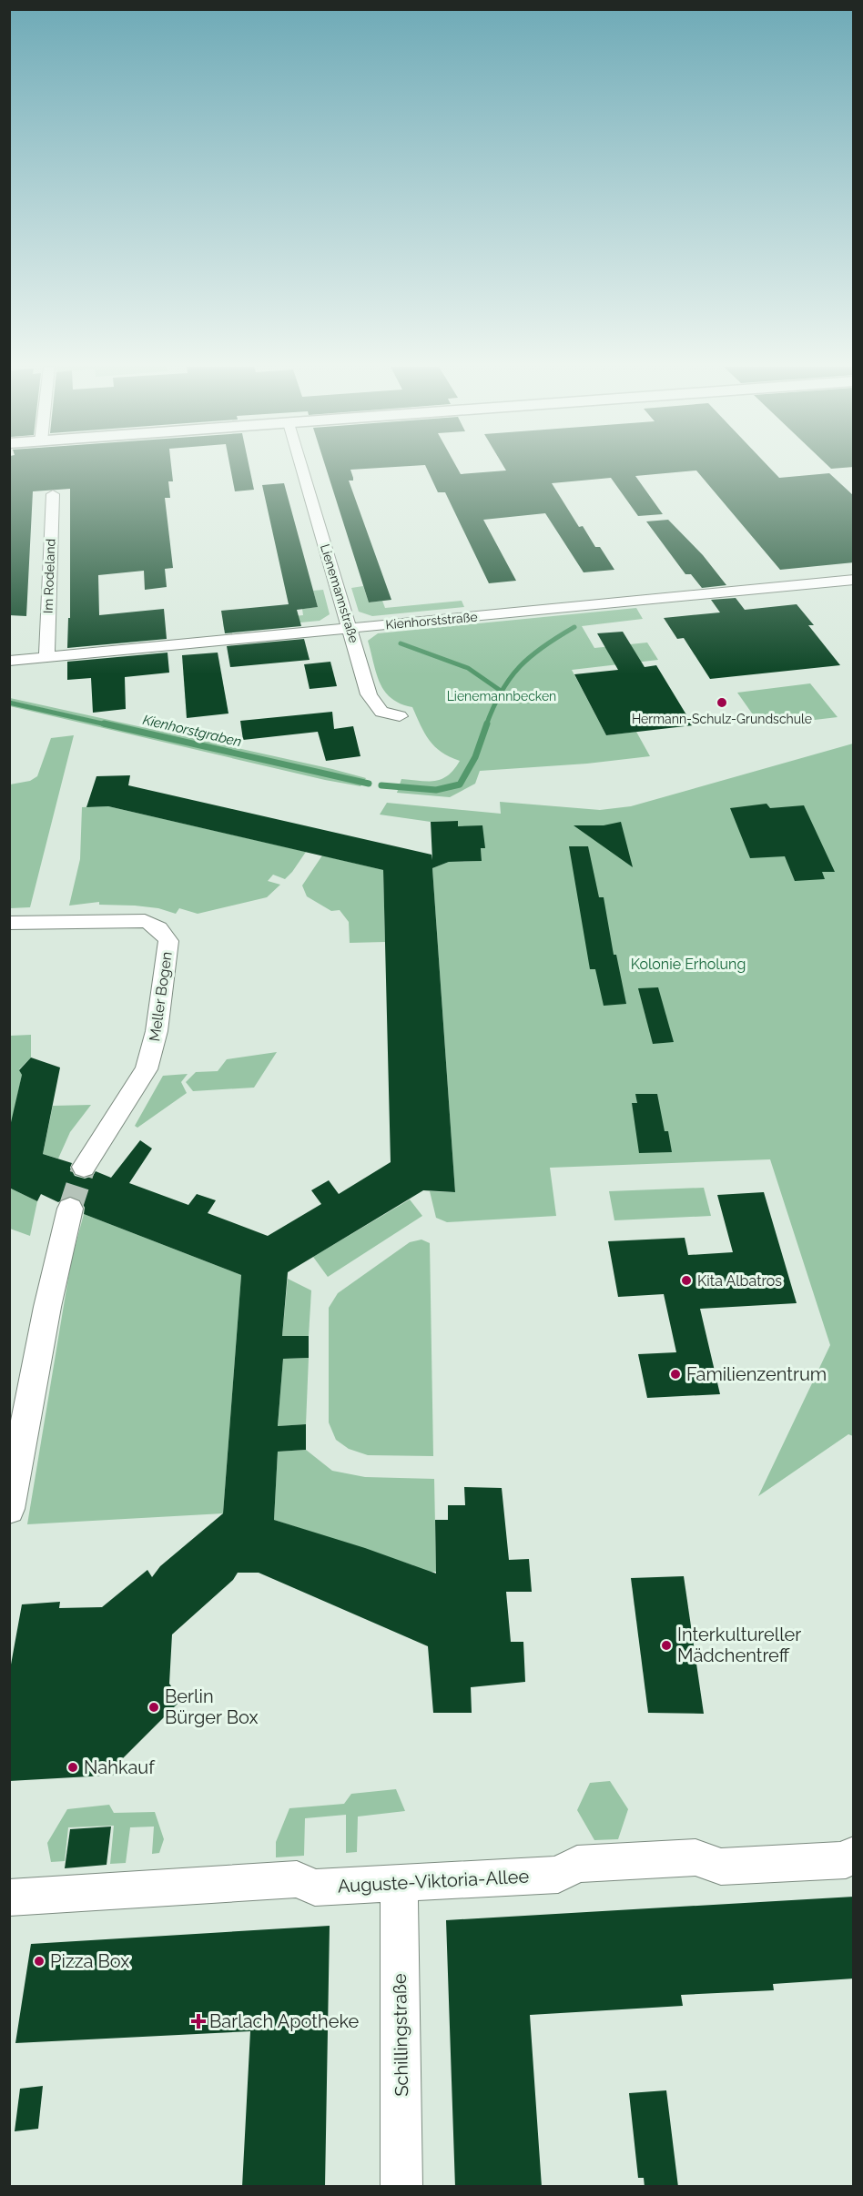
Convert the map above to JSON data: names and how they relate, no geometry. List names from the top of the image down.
{
  "streets": {
    "street": [
      "Im Rodeland",
      "Lienemannstraße",
      "Kienhorststraße",
      "Meller Bogen",
      "Auguste-Viktoria-Allee",
      "Schillingstraße"
    ]
  },
  "crossings": [
    ["Im Rodeland", "Kienhorststraße"],
    ["Lienemannstraße", "Kienhorststraße"],
    ["Auguste-Viktoria-Allee", "Schillingstraße"]
  ],
  "water": ["Kienhorstgraben"],
  "parks": ["Lienemannbecken", "Kolonie Erholung"],
  "places": {
    "other": [
      "Hermann-Schulz-Grundschule",
      "Kita Albatros",
      "Familienzentrum",
      "Interkultureller Mädchentreff",
      "Berlin Bürger Box",
      "Nahkauf",
      "Pizza Box"
    ],
    "health": ["Barlach Apotheke"]
  }
}
